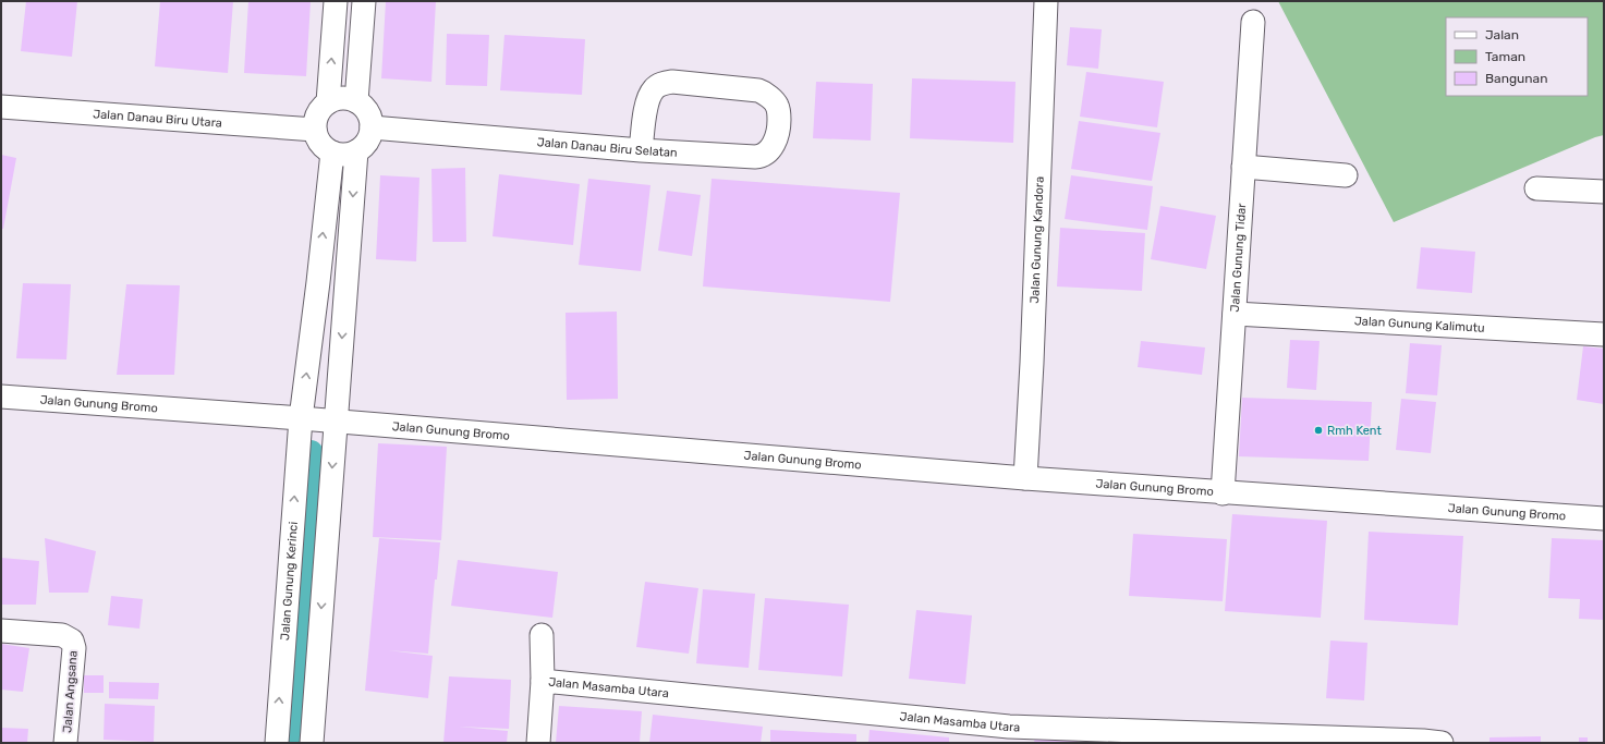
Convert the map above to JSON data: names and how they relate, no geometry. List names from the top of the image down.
{
  "streets": {
    "street": [
      "Jalan Danau Biru Utara",
      "Jalan Danau Biru Selatan",
      "Jalan Gunung Kandora",
      "Jalan Gunung Tidar",
      "Jalan Gunung Kalimutu",
      "Jalan Gunung Bromo",
      "Jalan Gunung Kerinci",
      "Jalan Masamba Utara",
      "Jalan Angsana"
    ]
  },
  "crossings": [
    ["Jalan Danau Biru Utara", "Jalan Danau Biru Selatan"],
    ["Jalan Danau Biru Utara", "Jalan Gunung Kerinci"],
    ["Jalan Danau Biru Selatan", "Jalan Gunung Kerinci"],
    ["Jalan Gunung Kandora", "Jalan Gunung Bromo"],
    ["Jalan Gunung Tidar", "Jalan Gunung Kalimutu"],
    ["Jalan Gunung Tidar", "Jalan Gunung Bromo"],
    ["Jalan Gunung Bromo", "Jalan Gunung Kerinci"]
  ],
  "places": ["Rmh Kent"],
  "legend": ["Jalan", "Taman", "Bangunan"]
}
